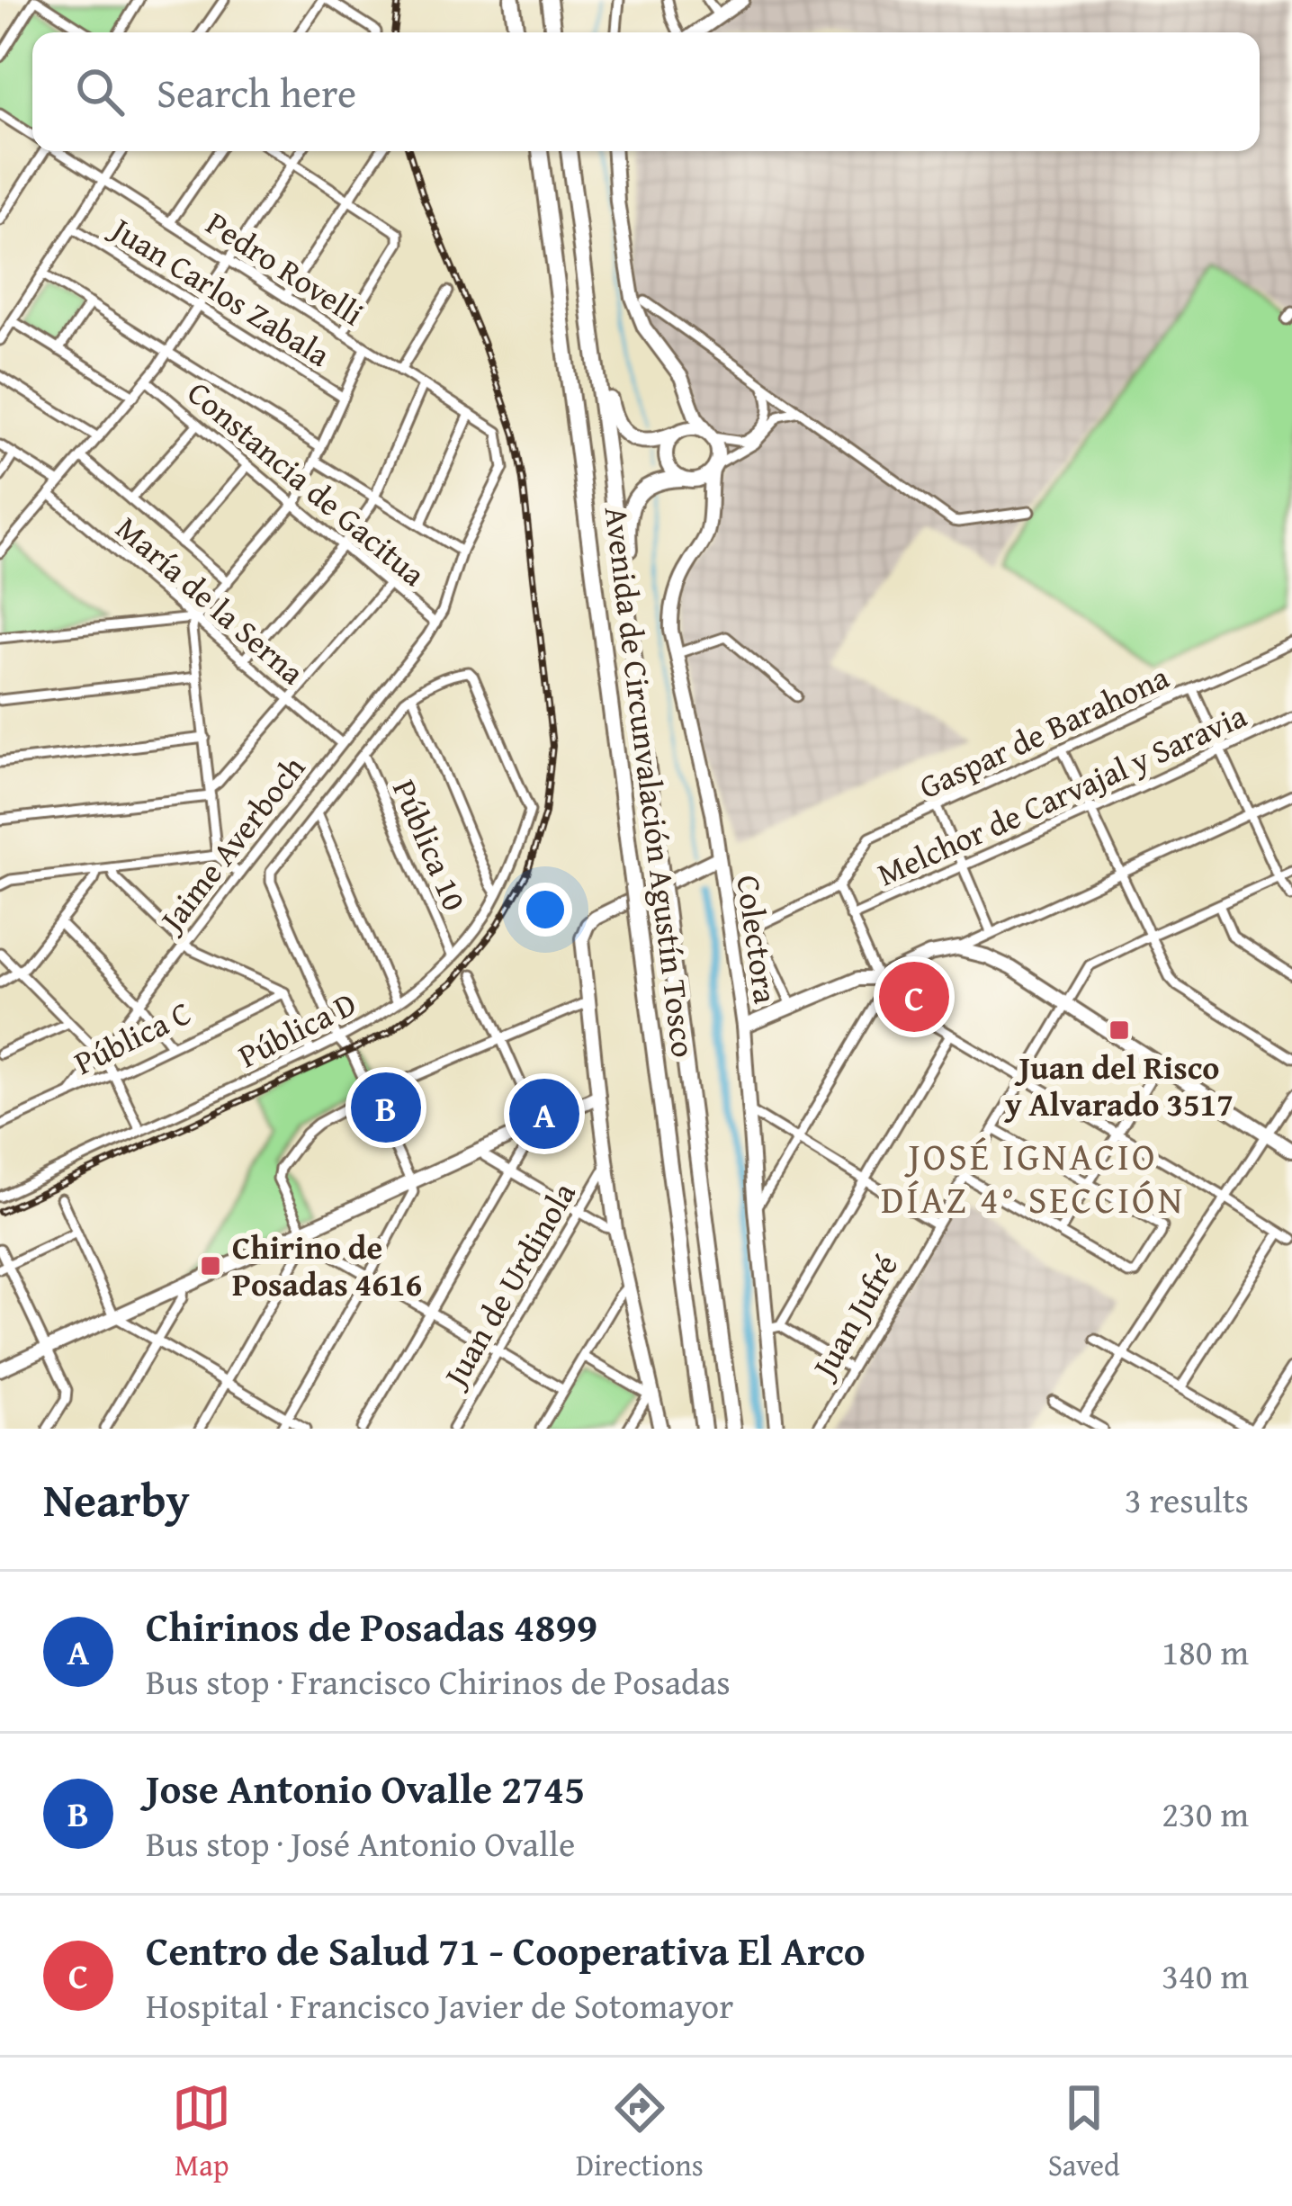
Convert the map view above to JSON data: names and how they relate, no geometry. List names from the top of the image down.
{
  "streets": {
    "highway": ["Avenida de Circunvalación Agustín Tosco"],
    "main road": ["Colectora"],
    "street": [
      "Pedro Rovelli",
      "Juan Carlos Zabala",
      "Constancia de Gacitua",
      "María de la Serna",
      "Gaspar de Barahona",
      "Melchor de Carvajal y Saravia",
      "Jaime Averboch",
      "Pública 10",
      "Pública D",
      "Pública C",
      "Juan de Urdinola",
      "Juan Jufré"
    ]
  },
  "crossings": [
    ["Pedro Rovelli", "Jaime Averboch"],
    ["Constancia de Gacitua", "Jaime Averboch"],
    ["María de la Serna", "Jaime Averboch"],
    ["Gaspar de Barahona", "Melchor de Carvajal y Saravia"],
    ["Jaime Averboch", "Pública C"],
    ["Pública 10", "Pública D"],
    ["Colectora", "Juan de Urdinola"]
  ],
  "districts": ["JOSÉ IGNACIO DÍAZ 4° SECCIÓN"],
  "places": {
    "transit": ["Juan del Risco y Alvarado 3517", "Chirino de Posadas 4616"]
  },
  "page": {
    "search": "Search here",
    "pins": ["C", "B", "A"],
    "heading": ["Nearby", "3 results"],
    "list": [
      {
        "mark": "A",
        "name": "Chirinos de Posadas 4899",
        "note": "Bus stop · Francisco Chirinos de Posadas",
        "value": "180 m"
      },
      {
        "mark": "B",
        "name": "Jose Antonio Ovalle 2745",
        "note": "Bus stop · José Antonio Ovalle",
        "value": "230 m"
      },
      {
        "mark": "C",
        "name": "Centro de Salud 71 - Cooperativa El Arco",
        "note": "Hospital · Francisco Javier de Sotomayor",
        "value": "340 m"
      }
    ],
    "nav": ["Map", "Directions", "Saved"]
  }
}
